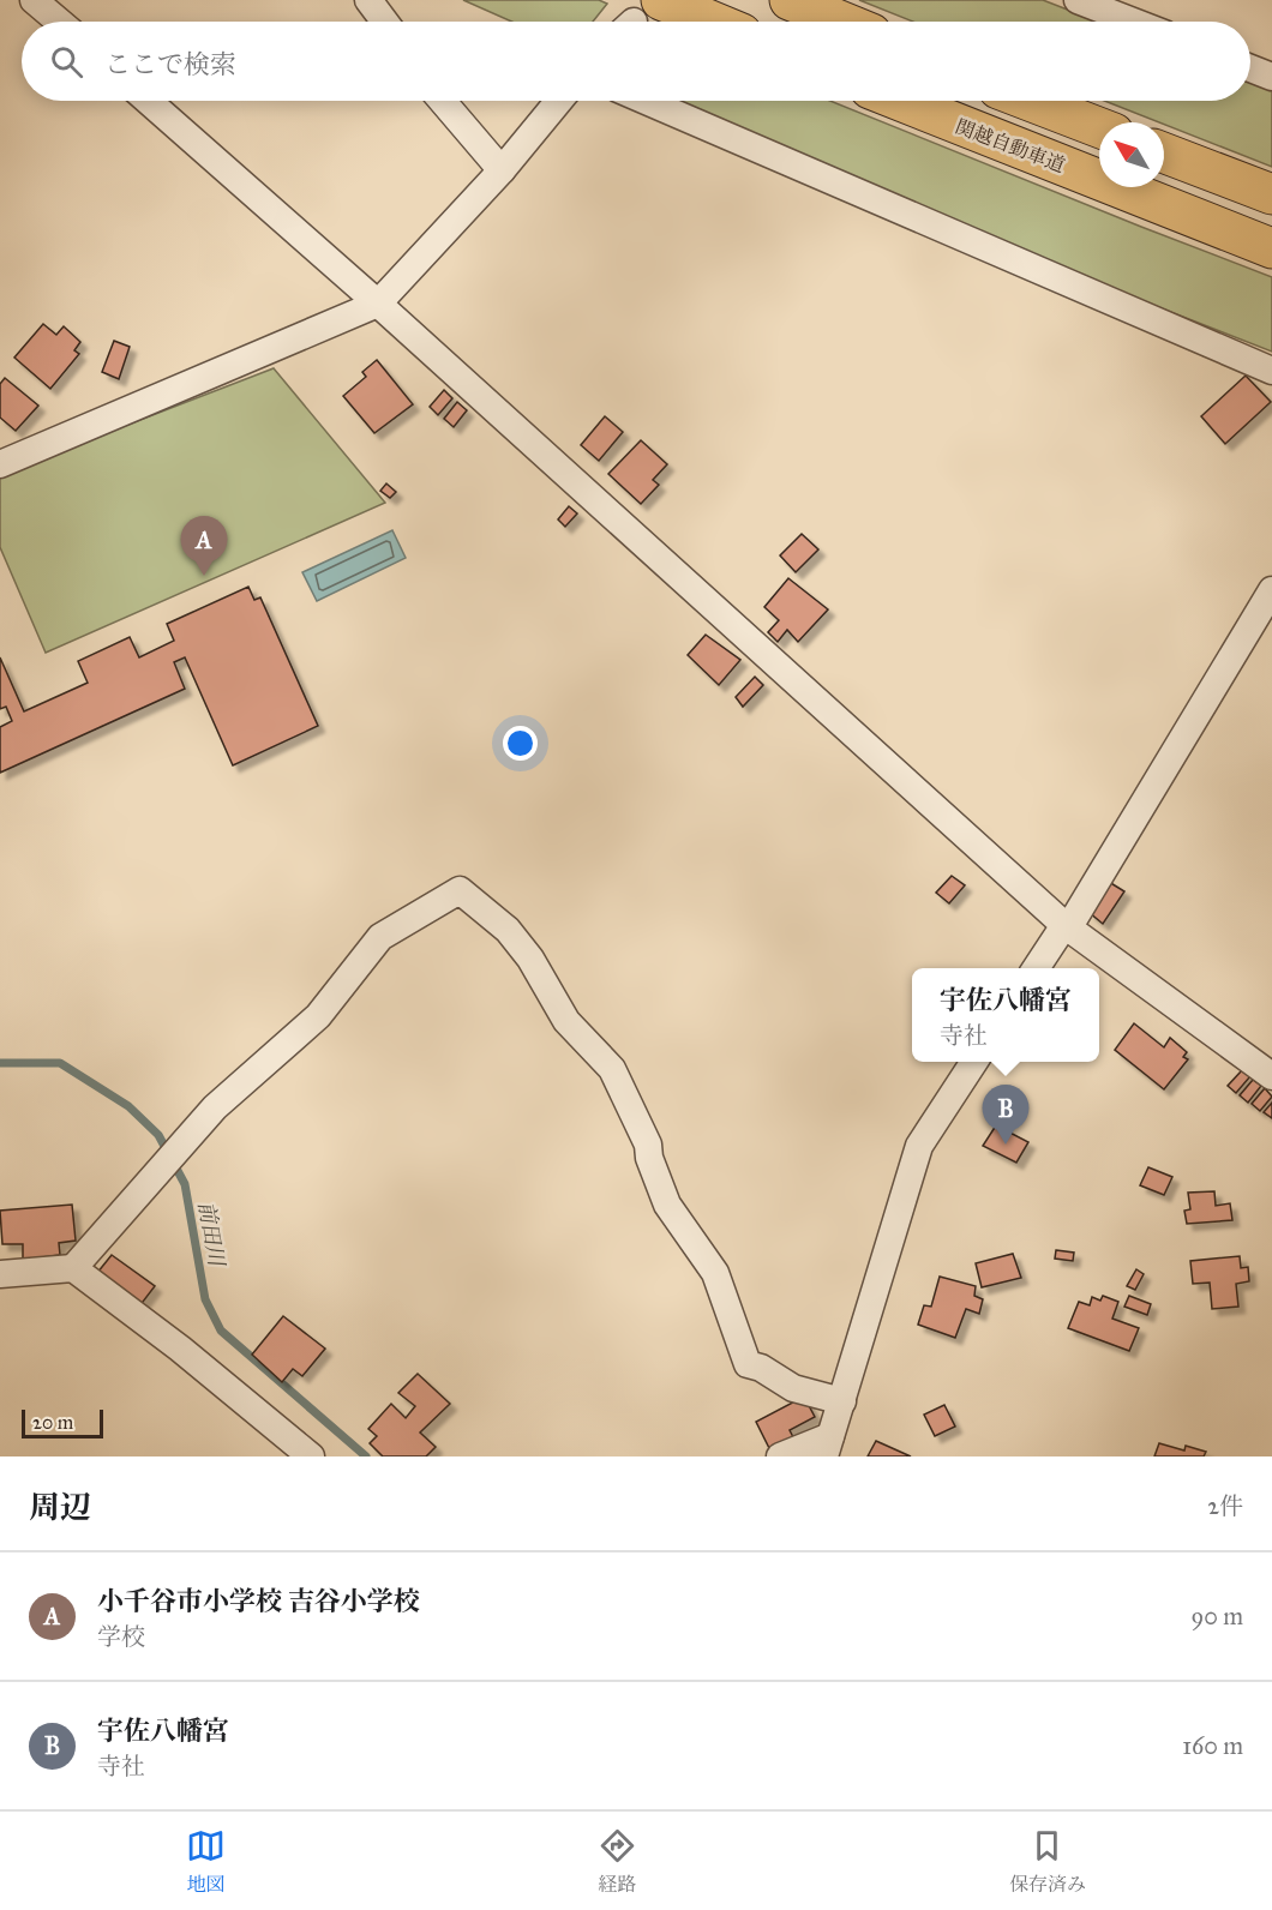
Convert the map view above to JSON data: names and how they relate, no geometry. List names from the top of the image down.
{
  "streets": {
    "highway": ["関越自動車道"]
  },
  "water": ["前田川"],
  "scale_bar": "20 m",
  "north": "top left",
  "page": {
    "search": "ここで検索",
    "pins": ["A", "B"],
    "popup": ["宇佐八幡宮", "寺社"],
    "scale": "20 m",
    "heading": ["周辺", "2件"],
    "list": [
      {
        "mark": "A",
        "name": "小千谷市小学校 吉谷小学校",
        "note": "学校",
        "value": "90 m"
      },
      {
        "mark": "B",
        "name": "宇佐八幡宮",
        "note": "寺社",
        "value": "160 m"
      }
    ],
    "nav": ["地図", "経路", "保存済み"]
  }
}
